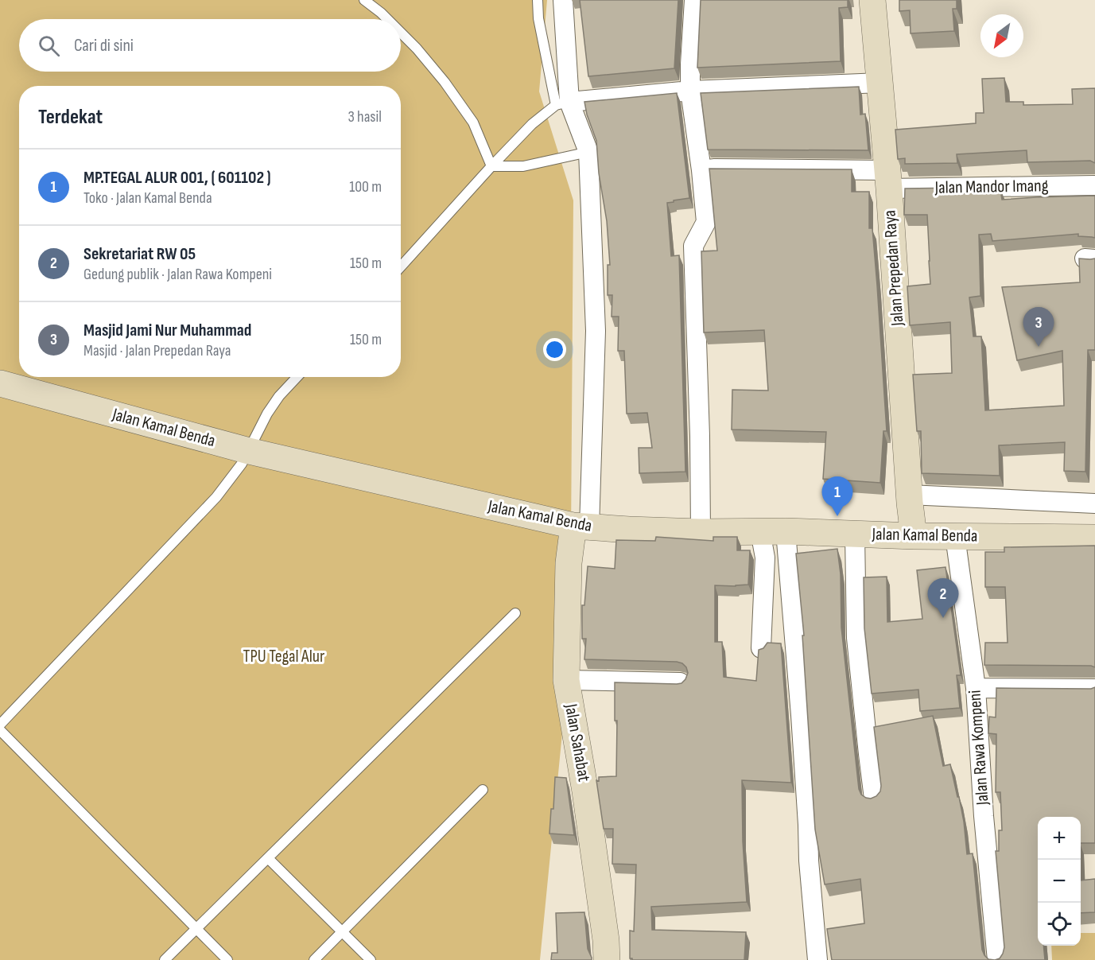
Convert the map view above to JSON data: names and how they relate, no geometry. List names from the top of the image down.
{
  "streets": {
    "main road": ["Jalan Prepedan Raya", "Jalan Kamal Benda", "Jalan Sahabat"],
    "street": ["Jalan Mandor Imang", "Jalan Rawa Kompeni"]
  },
  "crossings": [
    ["Jalan Mandor Imang", "Jalan Prepedan Raya"],
    ["Jalan Prepedan Raya", "Jalan Kamal Benda"],
    ["Jalan Kamal Benda", "Jalan Sahabat"],
    ["Jalan Kamal Benda", "Jalan Rawa Kompeni"]
  ],
  "parks": ["TPU Tegal Alur"],
  "north": "bottom left",
  "page": {
    "search": "Cari di sini",
    "heading": ["Terdekat", "3 hasil"],
    "list": [
      {
        "mark": "1",
        "name": "MP.TEGAL ALUR 001, ( 601102 )",
        "note": "Toko · Jalan Kamal Benda",
        "value": "100 m"
      },
      {
        "mark": "2",
        "name": "Sekretariat RW 05",
        "note": "Gedung publik · Jalan Rawa Kompeni",
        "value": "150 m"
      },
      {
        "mark": "3",
        "name": "Masjid Jami Nur Muhammad",
        "note": "Masjid · Jalan Prepedan Raya",
        "value": "150 m"
      }
    ],
    "pins": ["3", "1", "2"],
    "map_buttons": ["+", "−"]
  }
}
